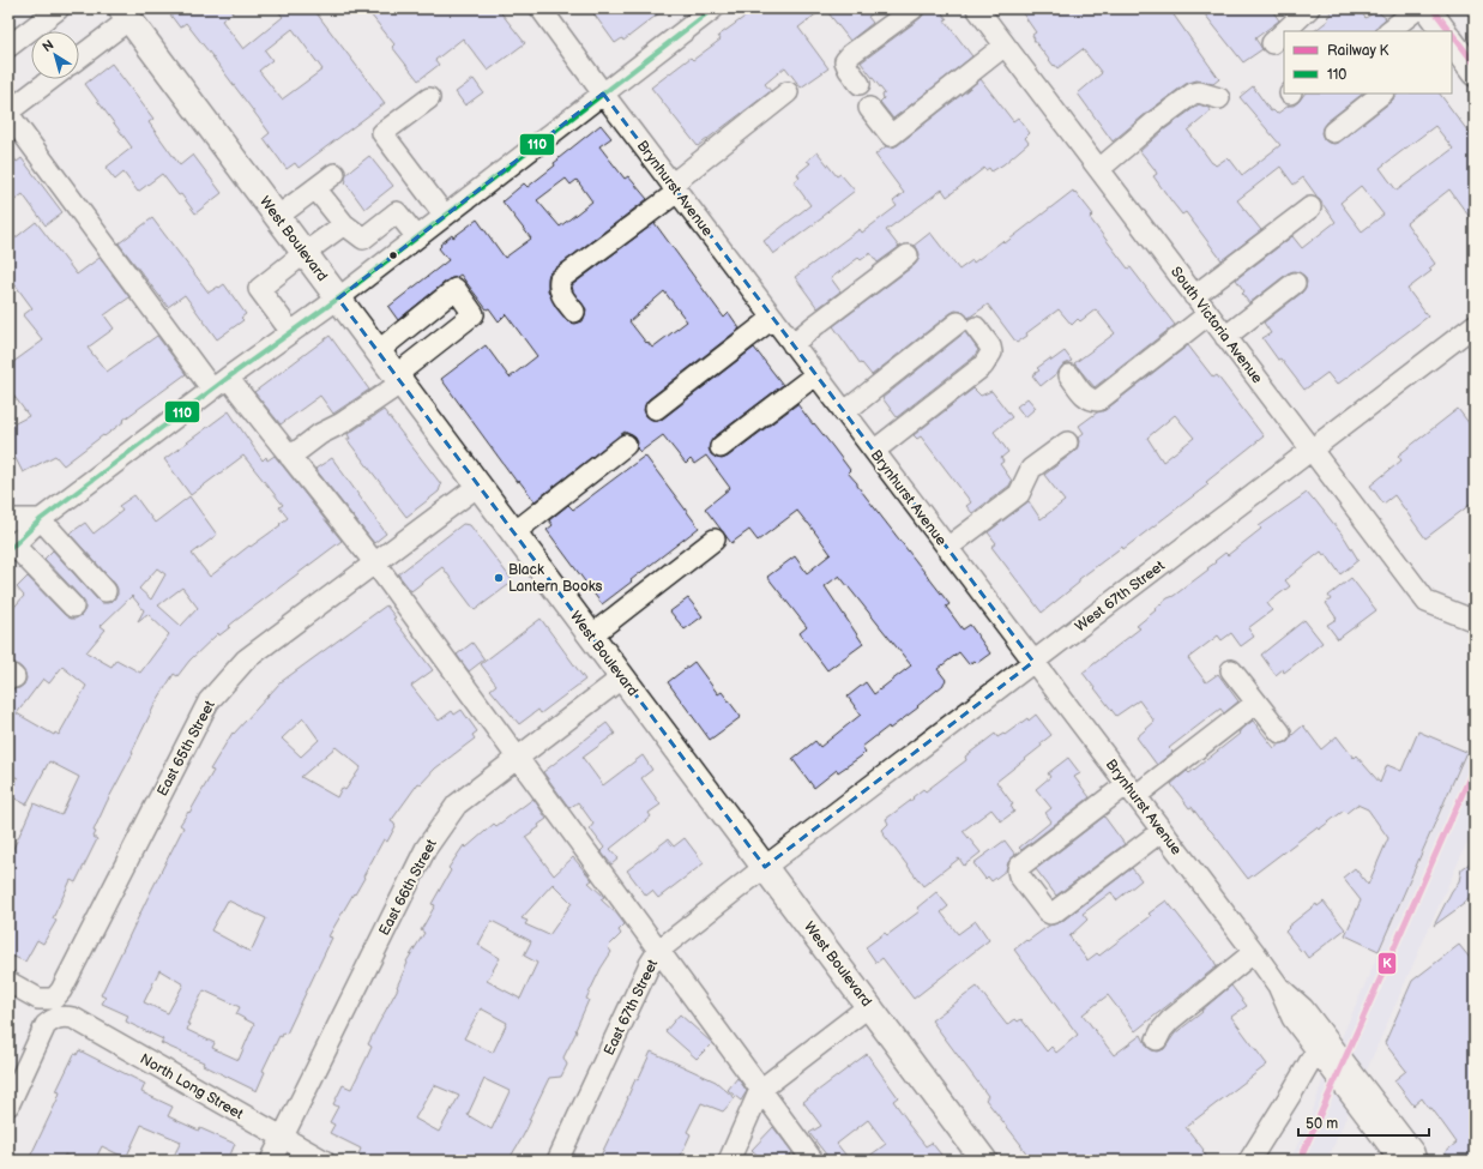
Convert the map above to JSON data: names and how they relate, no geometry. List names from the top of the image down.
{
  "streets": {
    "main road": ["West Boulevard"],
    "street": [
      "Brynhurst Avenue",
      "South Victoria Avenue",
      "West 67th Street",
      "East 65th Street",
      "East 66th Street",
      "East 67th Street",
      "North Long Street"
    ]
  },
  "crossings": [
    ["Brynhurst Avenue", "West 67th Street"],
    ["West Boulevard", "West 67th Street"],
    ["West Boulevard", "East 65th Street"],
    ["West Boulevard", "East 66th Street"],
    ["West Boulevard", "East 67th Street"],
    ["South Victoria Avenue", "West 67th Street"],
    ["West 67th Street", "East 67th Street"],
    ["East 65th Street", "North Long Street"],
    ["East 66th Street", "North Long Street"]
  ],
  "places": ["Black Lantern Books"],
  "lines": ["rail line K", "transit line 110"],
  "legend": ["Railway K", "110"],
  "scale_bar": "50 m",
  "north": "top left"
}
